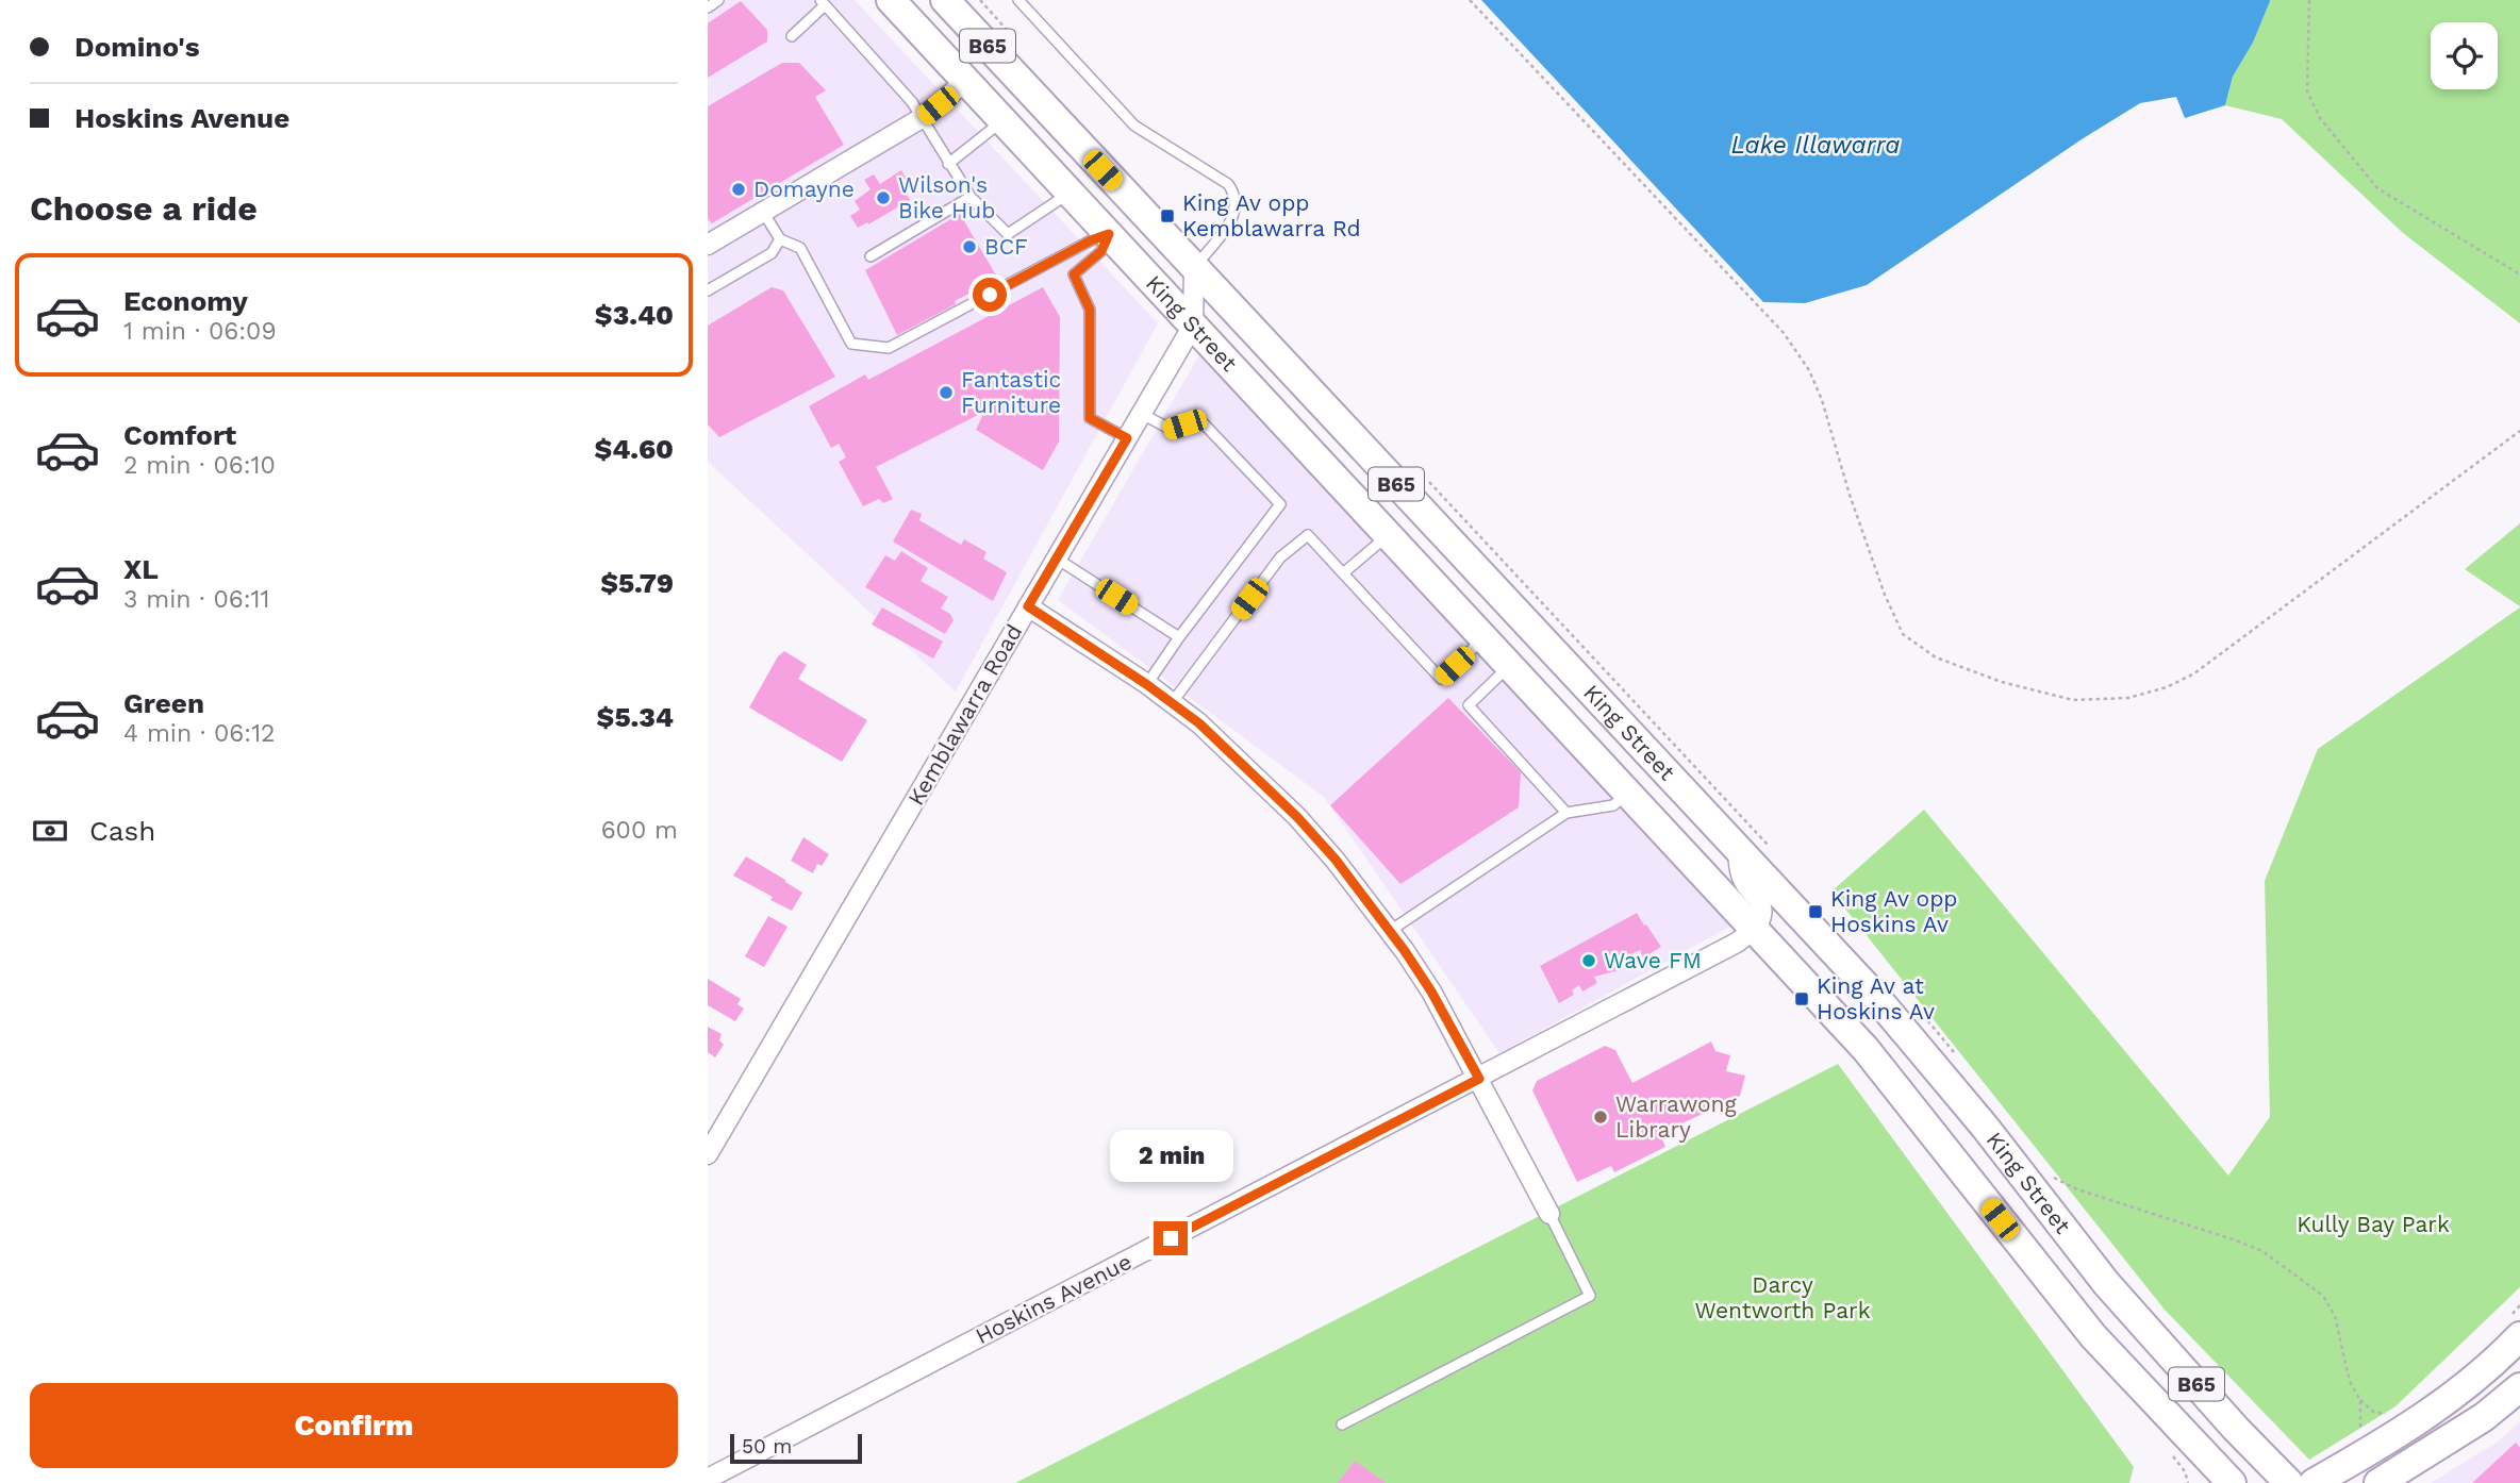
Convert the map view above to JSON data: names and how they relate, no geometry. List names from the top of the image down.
{
  "streets": {
    "main road": ["B65", "King Street"],
    "street": ["Kemblawarra Road", "Hoskins Avenue"]
  },
  "crossings": [
    ["King Street", "Kemblawarra Road"],
    ["King Street", "Hoskins Avenue"]
  ],
  "water": ["Lake Illawarra"],
  "parks": ["Kully Bay Park", "Darcy Wentworth Park"],
  "places": {
    "other": [
      "Domayne",
      "Wilson's Bike Hub",
      "BCF",
      "Fantastic Furniture",
      "Wave FM",
      "Warrawong Library"
    ],
    "transit": ["King Av opp Kemblawarra Rd", "King Av opp Hoskins Av", "King Av at Hoskins Av"]
  },
  "scale_bar": "50 m",
  "page": {
    "banner": ["Domino's", "Hoskins Avenue"],
    "heading": "Choose a ride",
    "list": [
      {
        "name": "Economy",
        "note": "1 min · 06:09",
        "value": "$3.40"
      },
      {
        "name": "Comfort",
        "note": "2 min · 06:10",
        "value": "$4.60"
      },
      {
        "name": "XL",
        "note": "3 min · 06:11",
        "value": "$5.79"
      },
      {
        "name": "Green",
        "note": "4 min · 06:12",
        "value": "$5.34"
      }
    ],
    "pay": ["Cash", "600 m"],
    "bubble": "2 min",
    "buttons": "Confirm",
    "scale": "50 m"
  }
}
